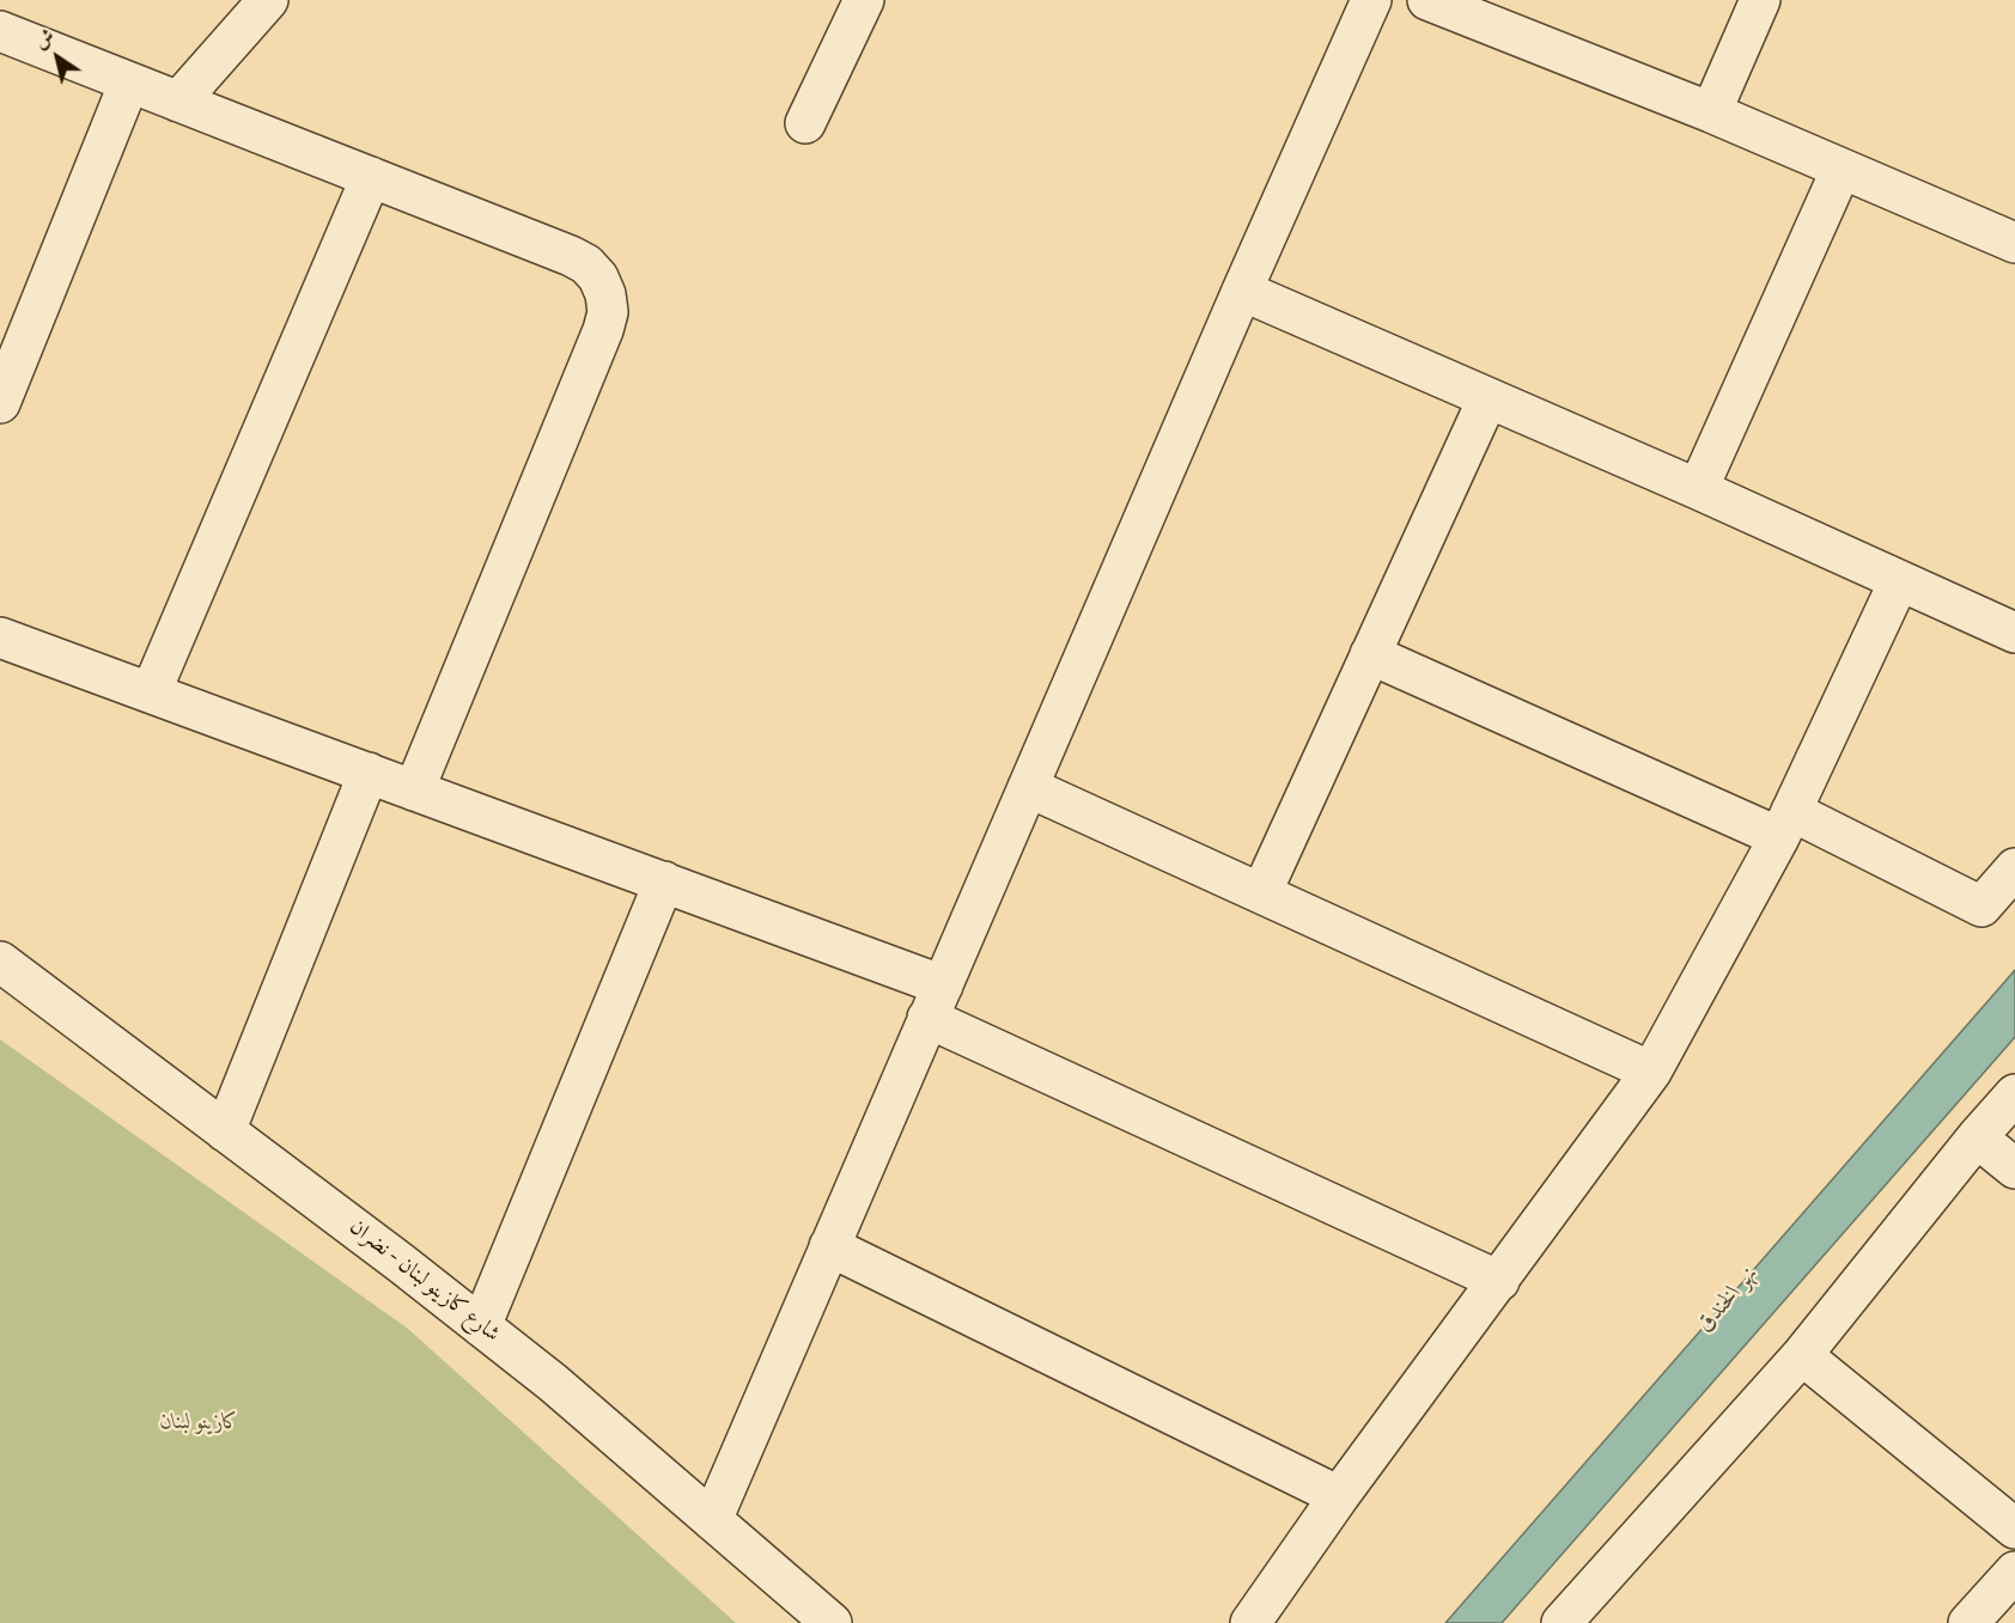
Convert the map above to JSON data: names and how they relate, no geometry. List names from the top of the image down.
{
  "streets": {
    "street": ["شارع كازينو لبنان - نضران"]
  },
  "water": ["نهر الخندق"],
  "parks": ["كازينو لبنان"],
  "north": "top left"
}
